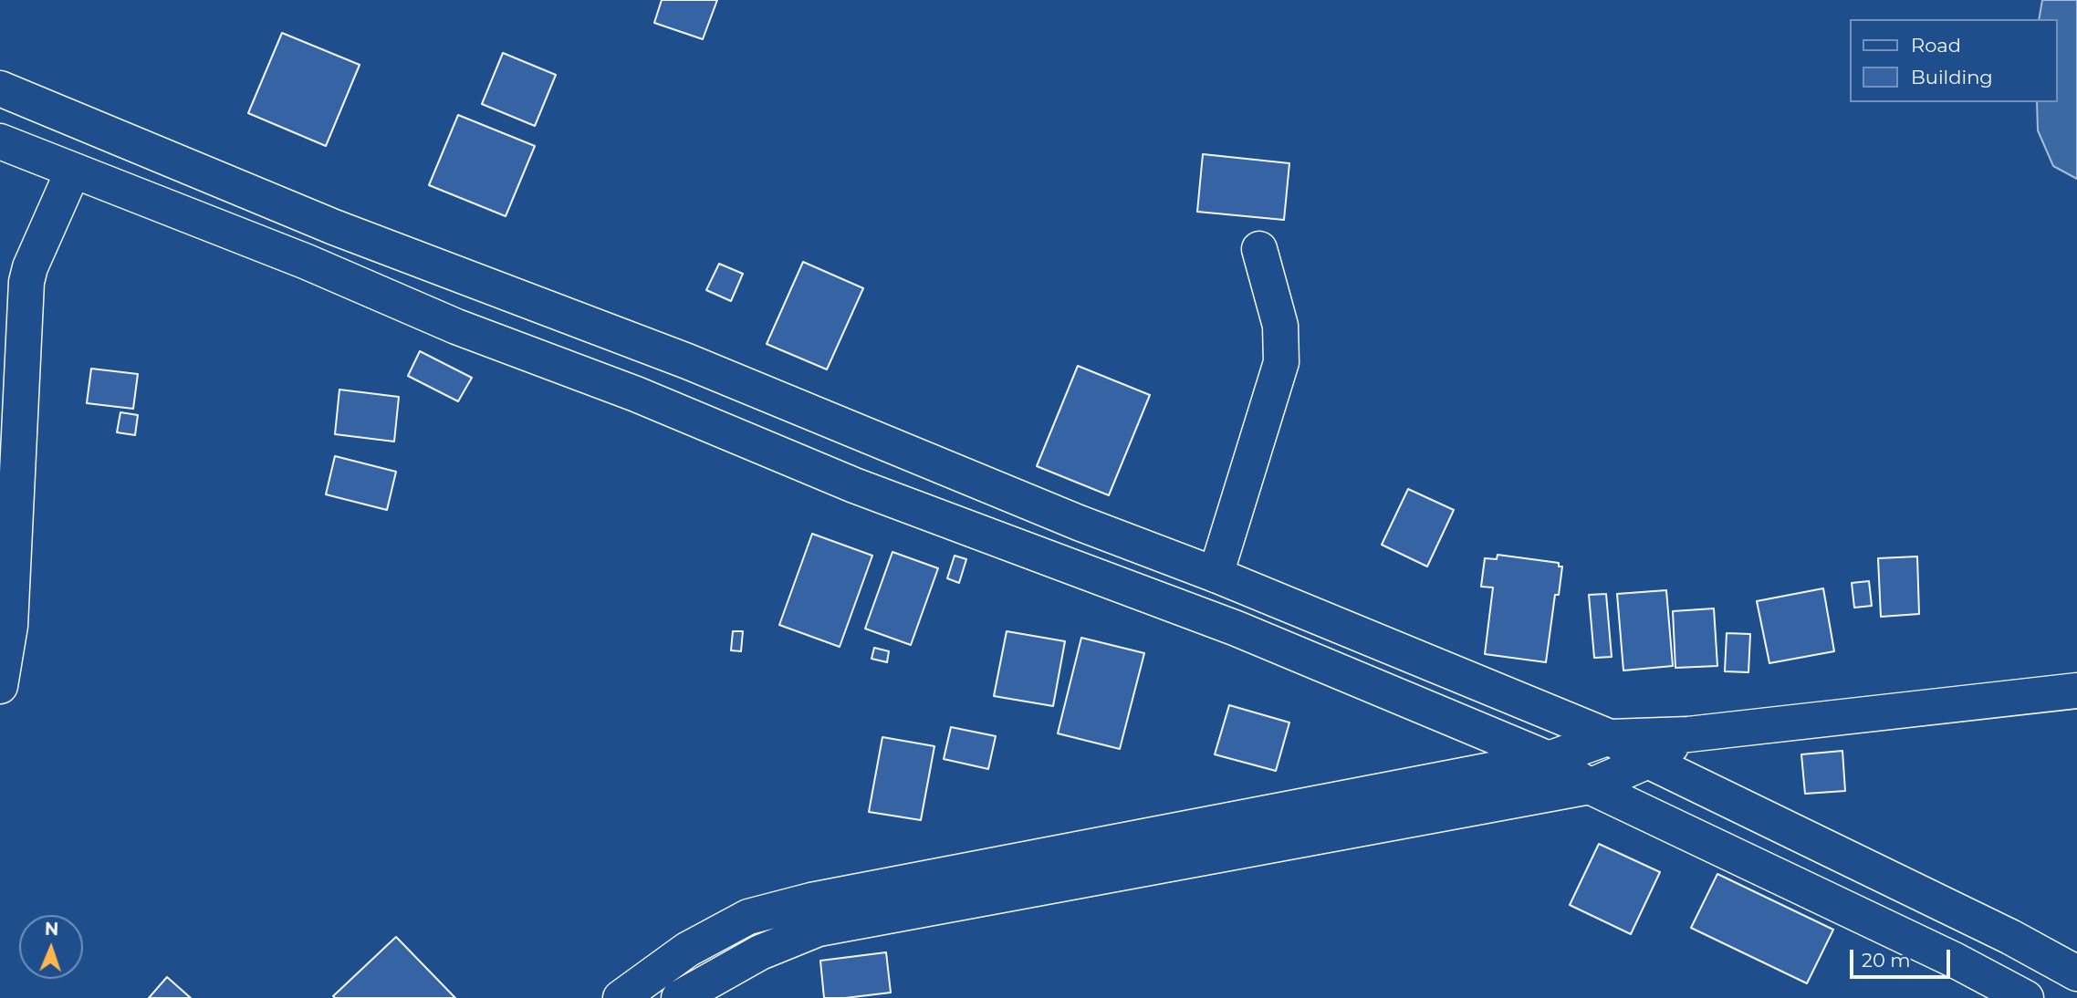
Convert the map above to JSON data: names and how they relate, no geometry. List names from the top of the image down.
{
  "legend": ["Road", "Building"],
  "scale_bar": "20 m",
  "north": "top"
}
